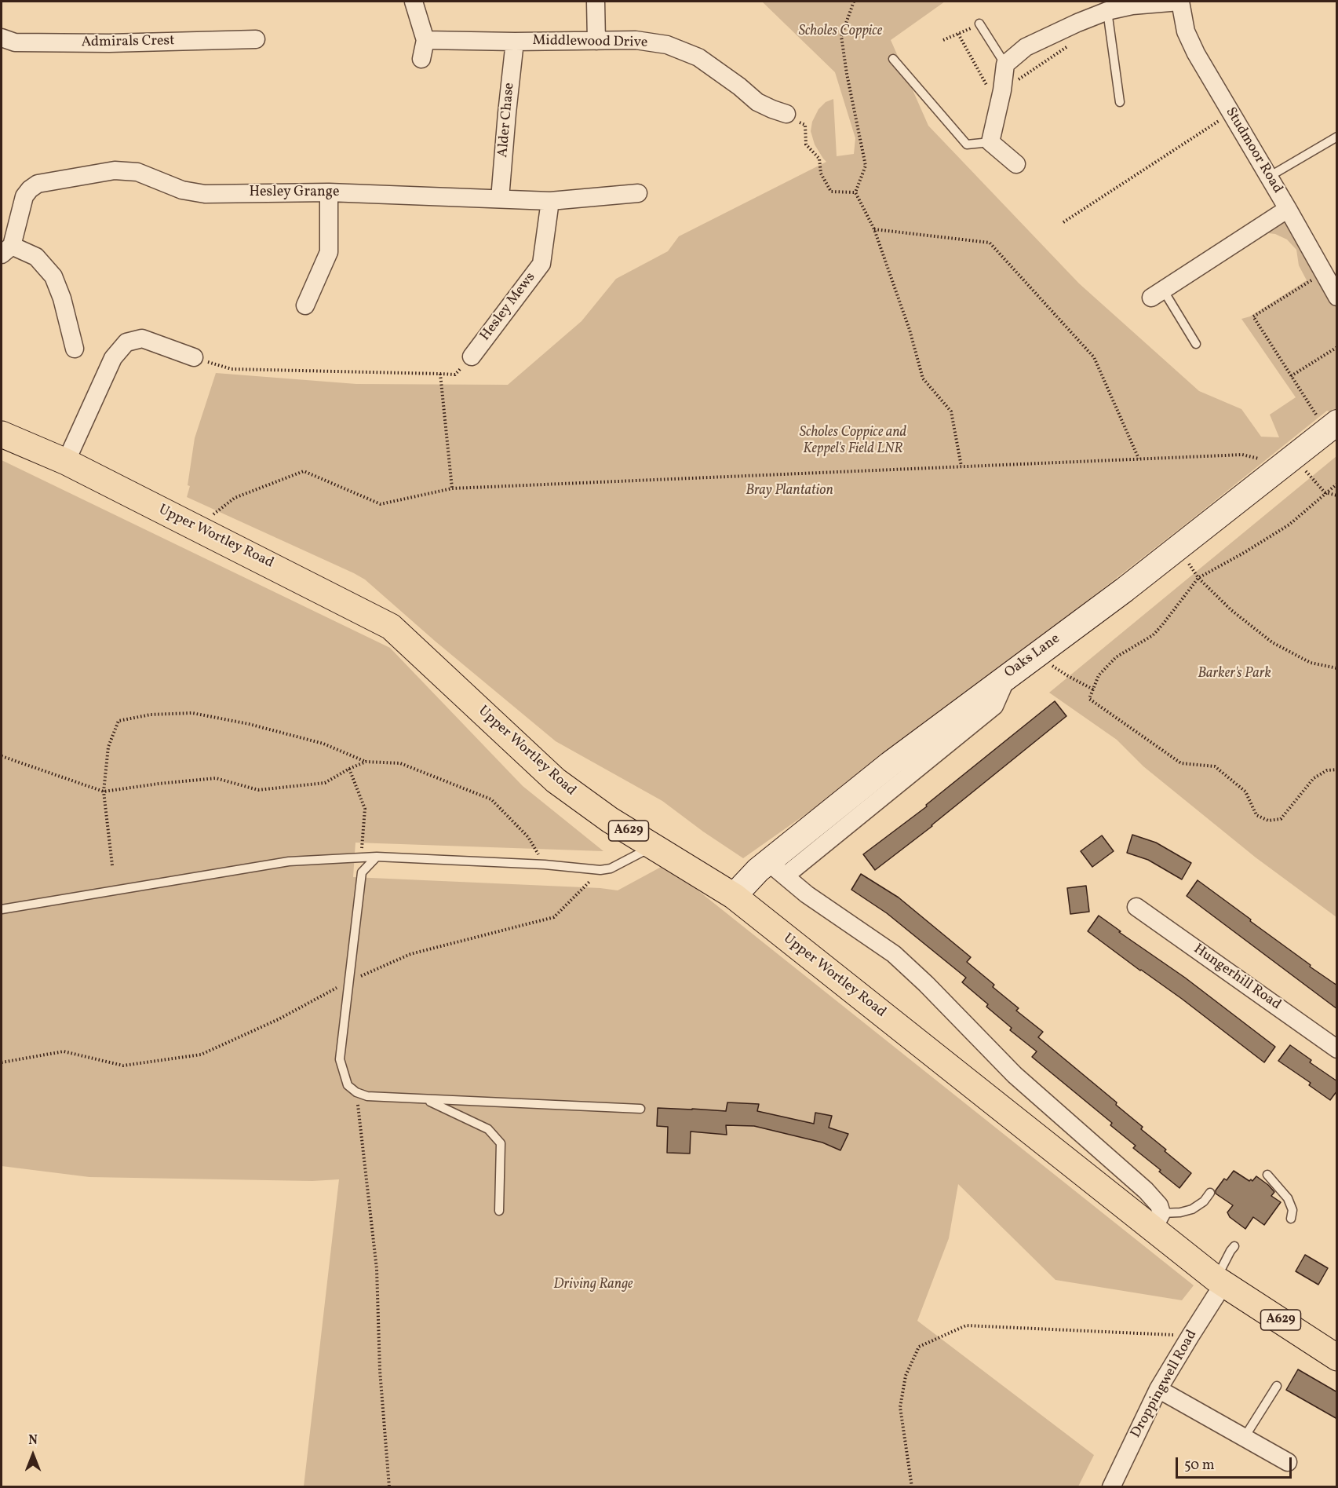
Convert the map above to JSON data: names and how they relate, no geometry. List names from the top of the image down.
{
  "streets": {
    "main road": ["Upper Wortley Road", "A629"],
    "street": [
      "Admirals Crest",
      "Middlewood Drive",
      "Alder Chase",
      "Studmoor Road",
      "Hesley Grange",
      "Hesley Mews",
      "Oaks Lane",
      "Hungerhill Road",
      "Droppingwell Road"
    ]
  },
  "crossings": [
    ["Middlewood Drive", "Alder Chase"],
    ["Alder Chase", "Hesley Grange"],
    ["Hesley Grange", "Hesley Mews"],
    ["Upper Wortley Road", "Oaks Lane"],
    ["Upper Wortley Road", "Droppingwell Road"]
  ],
  "parks": [
    "Scholes Coppice",
    "Scholes Coppice and Keppel's Field LNR",
    "Bray Plantation",
    "Barker's Park",
    "Driving Range"
  ],
  "scale_bar": "50 m",
  "north": "top"
}
